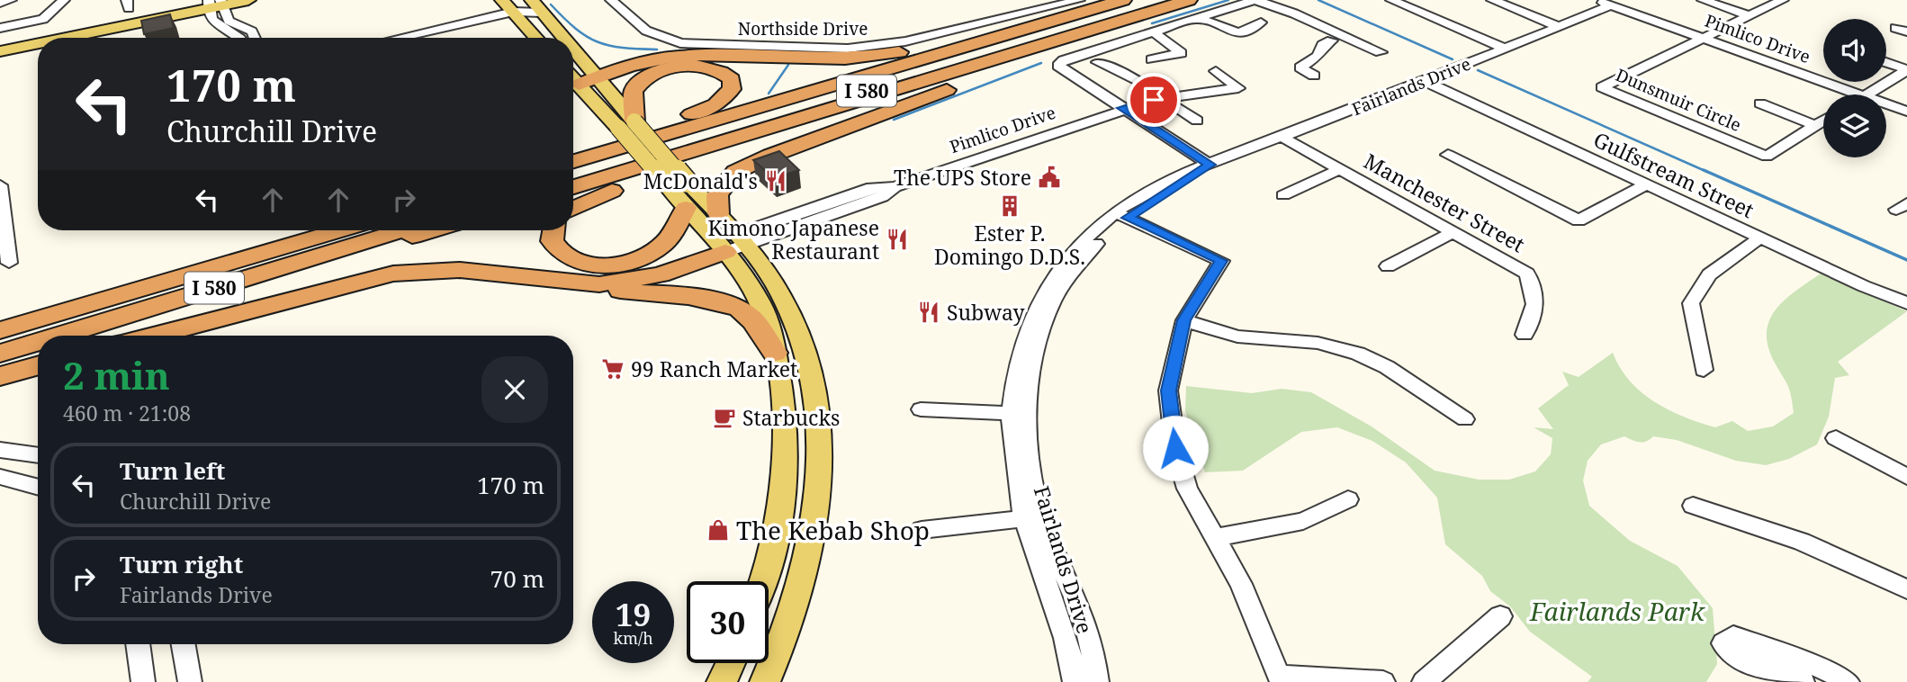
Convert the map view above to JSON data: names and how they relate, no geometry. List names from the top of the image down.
{
  "streets": {
    "highway": ["I 580"],
    "street": [
      "Northside Drive",
      "Pimlico Drive",
      "Fairlands Drive",
      "Dunsmuir Circle",
      "Gulfstream Street",
      "Manchester Street"
    ]
  },
  "crossings": [
    ["Pimlico Drive", "Fairlands Drive"],
    ["Pimlico Drive", "Dunsmuir Circle"],
    ["Fairlands Drive", "Gulfstream Street"],
    ["Fairlands Drive", "Manchester Street"]
  ],
  "parks": ["Fairlands Park"],
  "places": {
    "public building": ["The UPS Store"],
    "restaurant": ["McDonald's", "Kimono Japanese Restaurant", "Subway"],
    "building": ["Ester P. Domingo D.D.S."],
    "supermarket": ["99 Ranch Market"],
    "cafe": ["Starbucks"],
    "shop": ["The Kebab Shop"]
  },
  "page": {
    "turn": ["170 m", "Churchill Drive"],
    "heading": ["2 min", "460 m · 21:08"],
    "list": [
      {
        "name": "Turn left",
        "note": "Churchill Drive",
        "value": "170 m"
      },
      {
        "name": "Turn right",
        "note": "Fairlands Drive",
        "value": "70 m"
      }
    ],
    "speed": "19 km/h",
    "limit": "30"
  }
}
